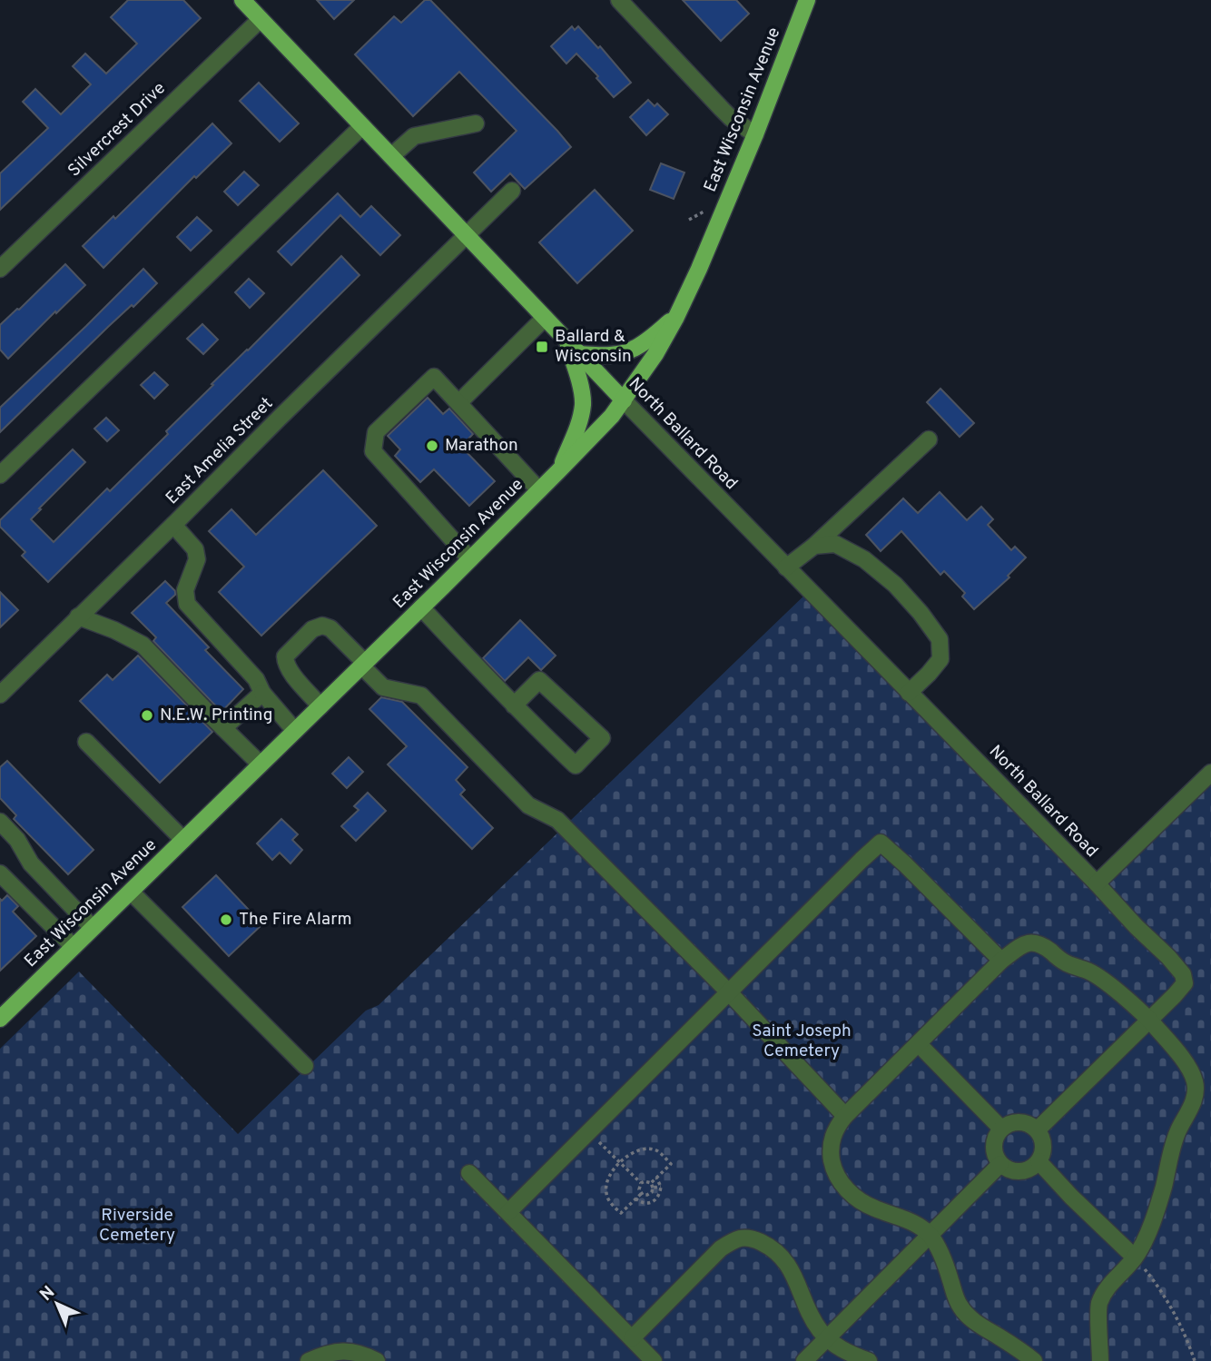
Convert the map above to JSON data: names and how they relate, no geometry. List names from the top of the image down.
{
  "streets": {
    "main road": ["East Wisconsin Avenue", "North Ballard Road"],
    "street": ["Silvercrest Drive", "East Amelia Street"]
  },
  "crossings": [
    ["East Wisconsin Avenue", "North Ballard Road"],
    ["Silvercrest Drive", "North Ballard Road"],
    ["North Ballard Road", "East Amelia Street"]
  ],
  "parks": ["Saint Joseph Cemetery", "Riverside Cemetery"],
  "places": {
    "transit": ["Ballard & Wisconsin"],
    "other": ["Marathon", "N.E.W. Printing", "The Fire Alarm"]
  },
  "north": "top left"
}
